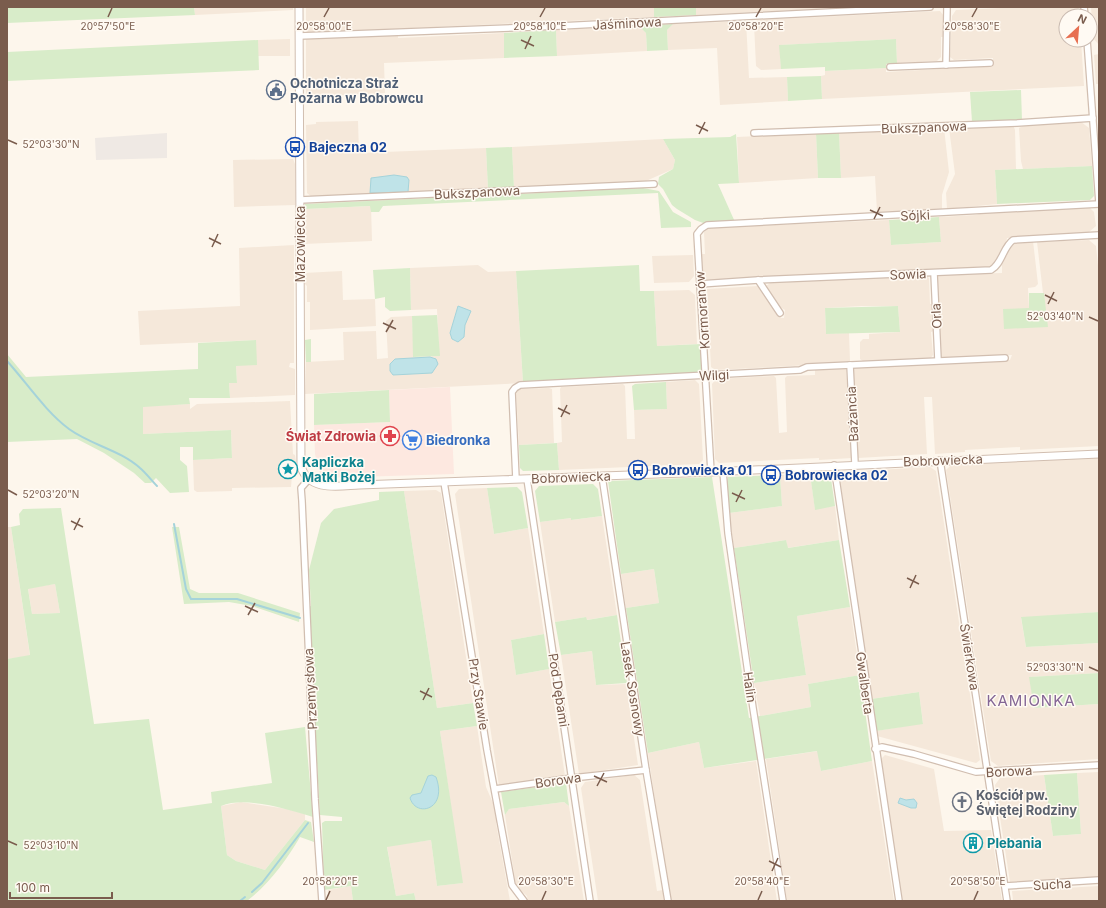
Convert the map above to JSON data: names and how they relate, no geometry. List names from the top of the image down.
{
  "streets": {
    "street": [
      "Jaśminowa",
      "Bukszpanowa",
      "Sójki",
      "Mazowiecka",
      "Sowia",
      "Kormoranów",
      "Orla",
      "Wilgi",
      "Bażancia",
      "Bobrowiecka",
      "Świerkowa",
      "Gwalberta",
      "Halin",
      "Przemysłowa",
      "Lasek Sosnowy",
      "Pod Dębami",
      "Przy Stawie",
      "Borowa",
      "Sucha"
    ]
  },
  "crossings": [
    ["Jaśminowa", "Mazowiecka"],
    ["Bukszpanowa", "Mazowiecka"],
    ["Sójki", "Kormoranów"],
    ["Mazowiecka", "Bobrowiecka"],
    ["Mazowiecka", "Przemysłowa"],
    ["Sowia", "Kormoranów"],
    ["Sowia", "Orla"],
    ["Kormoranów", "Wilgi"],
    ["Kormoranów", "Bobrowiecka"],
    ["Orla", "Wilgi"],
    ["Wilgi", "Bażancia"],
    ["Wilgi", "Bobrowiecka"],
    ["Bażancia", "Bobrowiecka"],
    ["Bobrowiecka", "Świerkowa"],
    ["Bobrowiecka", "Gwalberta"],
    ["Bobrowiecka", "Halin"],
    ["Bobrowiecka", "Przemysłowa"],
    ["Bobrowiecka", "Lasek Sosnowy"],
    ["Bobrowiecka", "Pod Dębami"],
    ["Bobrowiecka", "Przy Stawie"],
    ["Świerkowa", "Borowa"],
    ["Świerkowa", "Sucha"],
    ["Gwalberta", "Borowa"],
    ["Lasek Sosnowy", "Borowa"],
    ["Pod Dębami", "Borowa"],
    ["Przy Stawie", "Borowa"]
  ],
  "districts": ["KAMIONKA"],
  "places": {
    "public building": ["Ochotnicza Straż Pożarna w Bobrowcu"],
    "bus stop": ["Bajeczna 02", "Bobrowiecka 01", "Bobrowiecka 02"],
    "pharmacy": ["Świat Zdrowia"],
    "supermarket": ["Biedronka"],
    "place": ["Kapliczka Matki Bożej"],
    "church": ["Kościół pw. Świętej Rodziny"],
    "building": ["Plebania"]
  },
  "scale_bar": "100 m",
  "north": "top right",
  "coordinates": [
    "20°57'50\"E",
    "20°58'00\"E",
    "20°58'10\"E",
    "20°58'20\"E",
    "20°58'30\"E",
    "52°03'30\"N",
    "52°03'40\"N",
    "52°03'20\"N",
    "52°03'10\"N",
    "20°58'40\"E",
    "20°58'50\"E"
  ]
}
